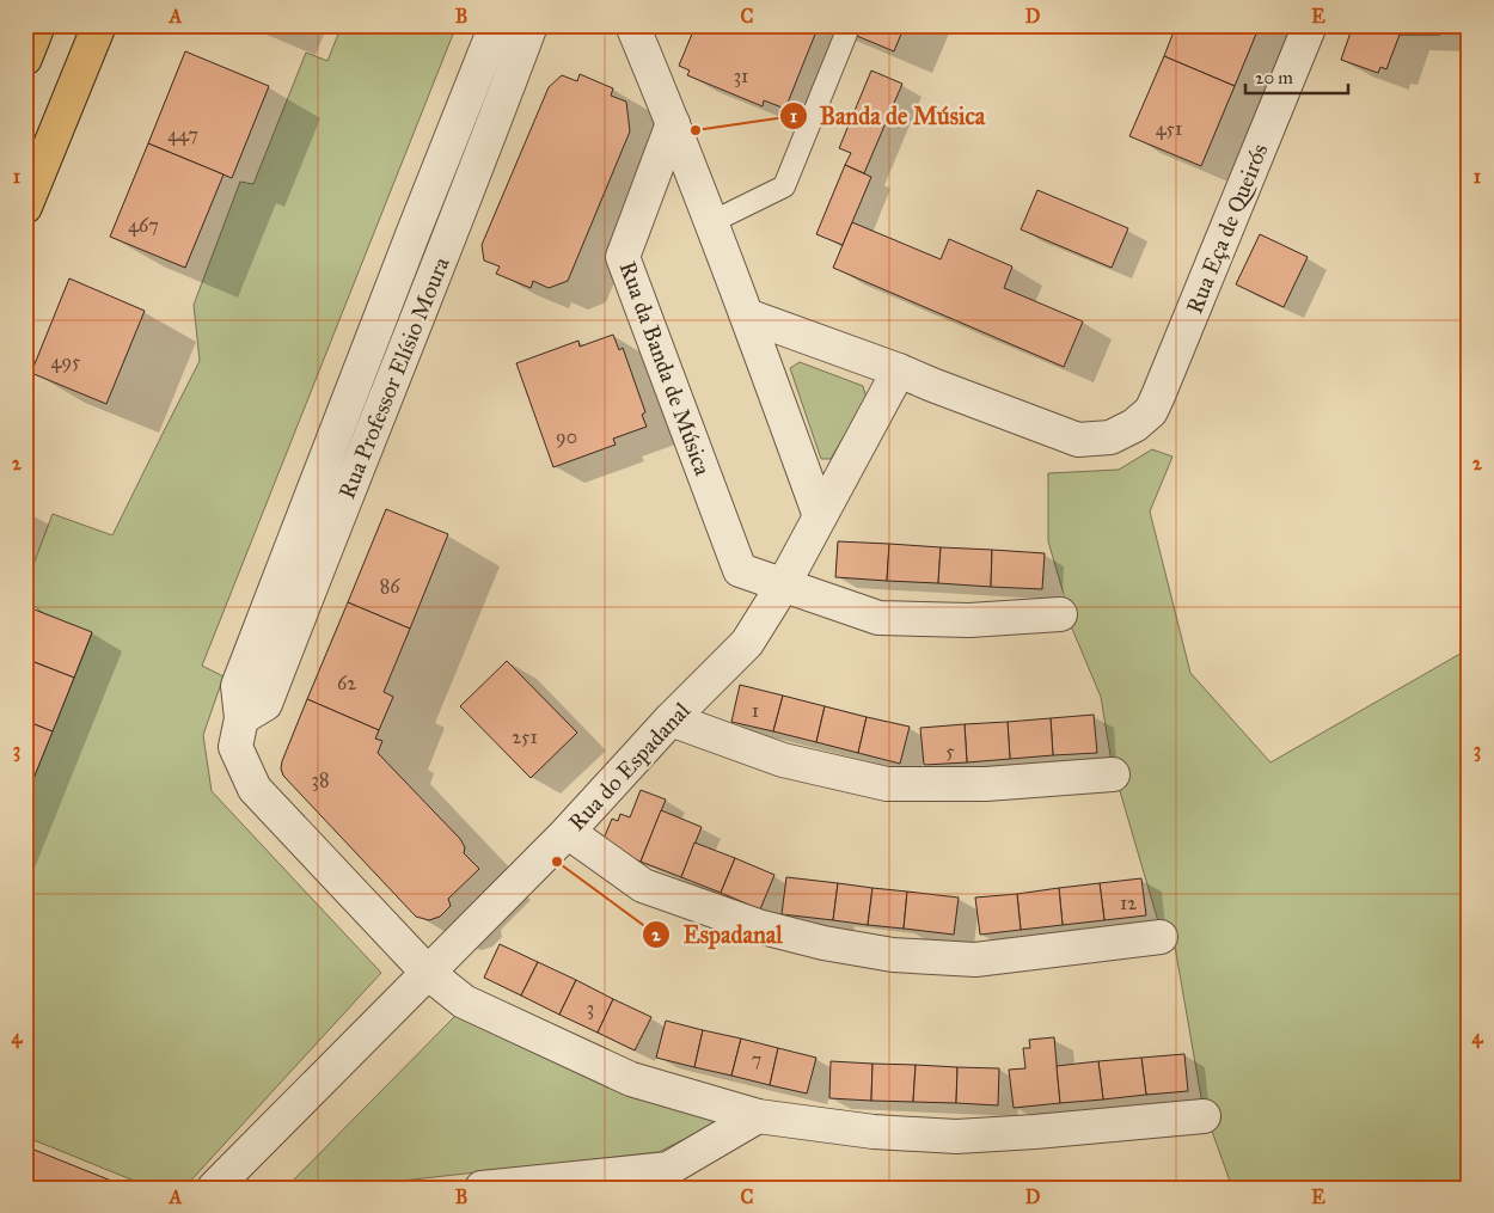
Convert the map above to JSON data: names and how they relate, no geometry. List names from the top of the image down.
{
  "streets": {
    "street": [
      "Rua Eça de Queirós",
      "Rua da Banda de Música",
      "Rua Professor Elísio Moura",
      "Rua do Espadanal"
    ]
  },
  "crossings": [
    ["Rua Eça de Queirós", "Rua do Espadanal"],
    ["Rua da Banda de Música", "Rua do Espadanal"],
    ["Rua Professor Elísio Moura", "Rua do Espadanal"]
  ],
  "places": ["Banda de Música", "Espadanal"],
  "house_numbers": [
    "31",
    "451",
    "447",
    "467",
    "495",
    "90",
    "86",
    "62",
    "1",
    "251",
    "5",
    "38",
    "12",
    "3",
    "7"
  ],
  "scale_bar": "20 m",
  "grid": {
    "columns": [
      "A",
      "B",
      "C",
      "D",
      "E"
    ],
    "rows": [
      "1",
      "2",
      "3",
      "4"
    ]
  }
}
